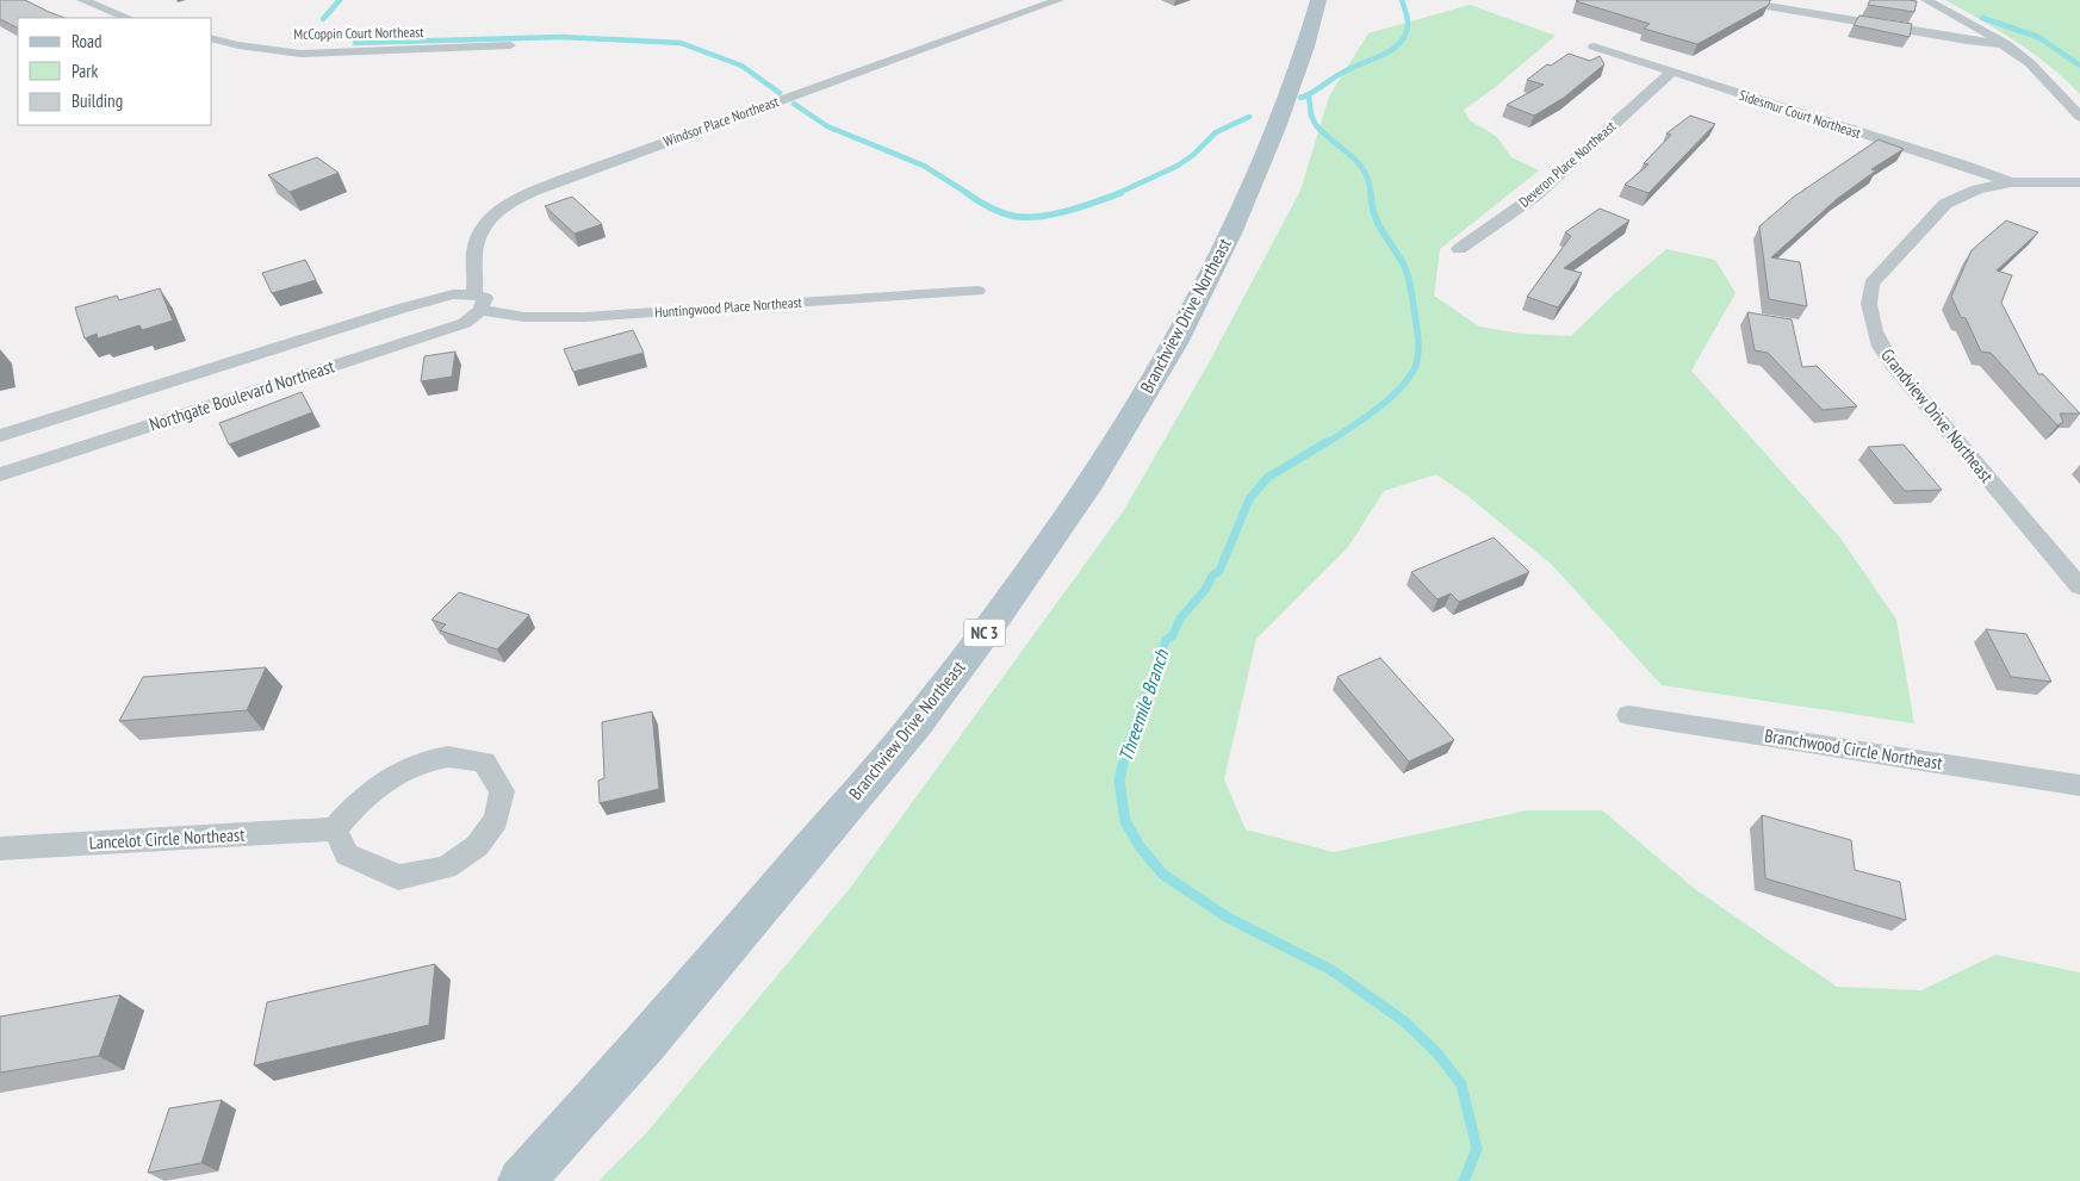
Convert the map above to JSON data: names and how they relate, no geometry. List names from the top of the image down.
{
  "streets": {
    "main road": ["Branchview Drive Northeast", "NC 3"],
    "street": [
      "McCoppin Court Northeast",
      "Sidesmur Court Northeast",
      "Windsor Place Northeast",
      "Deveron Place Northeast",
      "Huntingwood Place Northeast",
      "Northgate Boulevard Northeast",
      "Grandview Drive Northeast",
      "Branchwood Circle Northeast",
      "Lancelot Circle Northeast"
    ]
  },
  "crossings": [
    ["Sidesmur Court Northeast", "Deveron Place Northeast"],
    ["Sidesmur Court Northeast", "Grandview Drive Northeast"],
    ["Windsor Place Northeast", "Huntingwood Place Northeast"],
    ["Windsor Place Northeast", "Northgate Boulevard Northeast"],
    ["Huntingwood Place Northeast", "Northgate Boulevard Northeast"]
  ],
  "water": ["Threemile Branch"],
  "legend": ["Road", "Park", "Building"]
}
